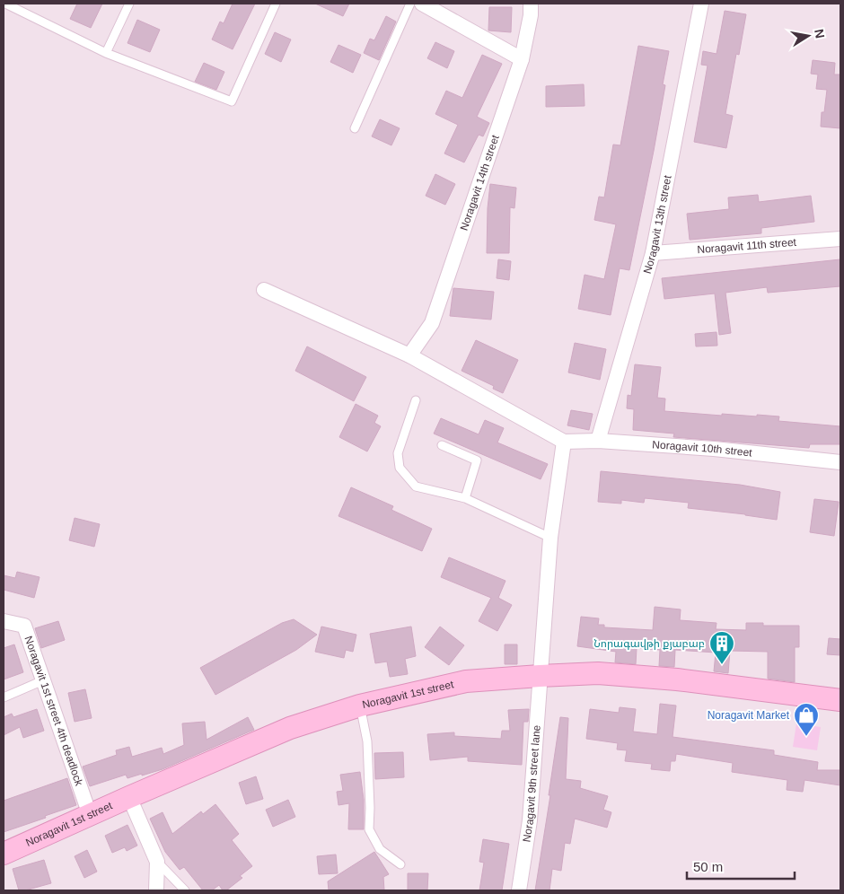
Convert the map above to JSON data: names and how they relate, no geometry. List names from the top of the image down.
{
  "streets": {
    "main road": ["Noragavit 1st street"],
    "street": [
      "Noragavit 14th street",
      "Noragavit 13th street",
      "Noragavit 11th street",
      "Noragavit 10th street",
      "Noragavit 1st street 4th deadlock",
      "Noragavit 9th street lane"
    ]
  },
  "crossings": [
    ["Noragavit 13th street", "Noragavit 11th street"],
    ["Noragavit 13th street", "Noragavit 10th street"],
    ["Noragavit 1st street", "Noragavit 1st street 4th deadlock"],
    ["Noragavit 1st street", "Noragavit 9th street lane"]
  ],
  "places": {
    "building": ["Նորագավթի քյաբաբ"],
    "shop": ["Noragavit Market"]
  },
  "scale_bar": "50 m",
  "north": "right"
}
